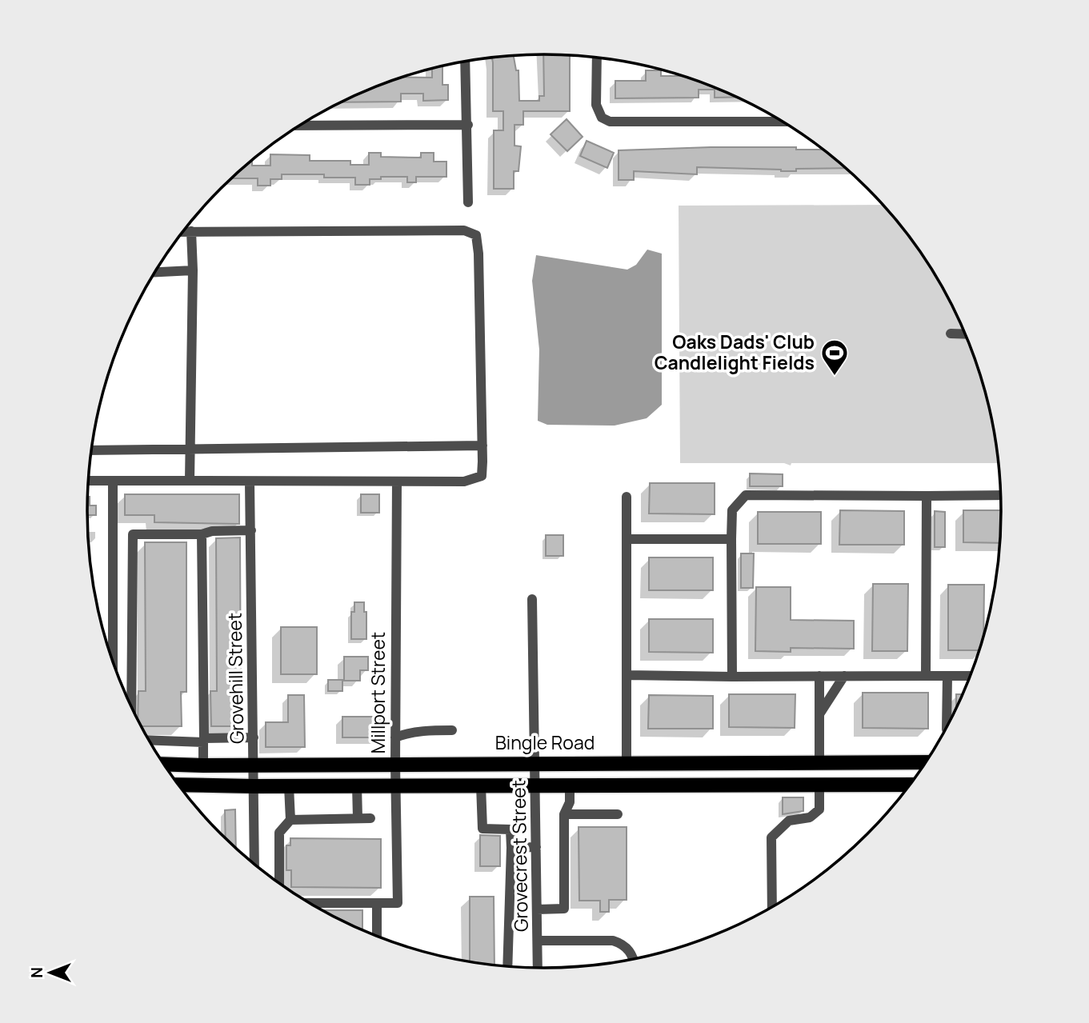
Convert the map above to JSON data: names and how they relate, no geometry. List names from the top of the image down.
{
  "streets": {
    "main road": ["Bingle Road"],
    "street": ["Grovehill Street", "Millport Street", "Grovecrest Street"]
  },
  "crossings": [
    ["Grovehill Street", "Bingle Road"],
    ["Millport Street", "Bingle Road"],
    ["Bingle Road", "Grovecrest Street"]
  ],
  "places": {
    "sports": ["Oaks Dads' Club Candlelight Fields"]
  },
  "north": "left"
}
